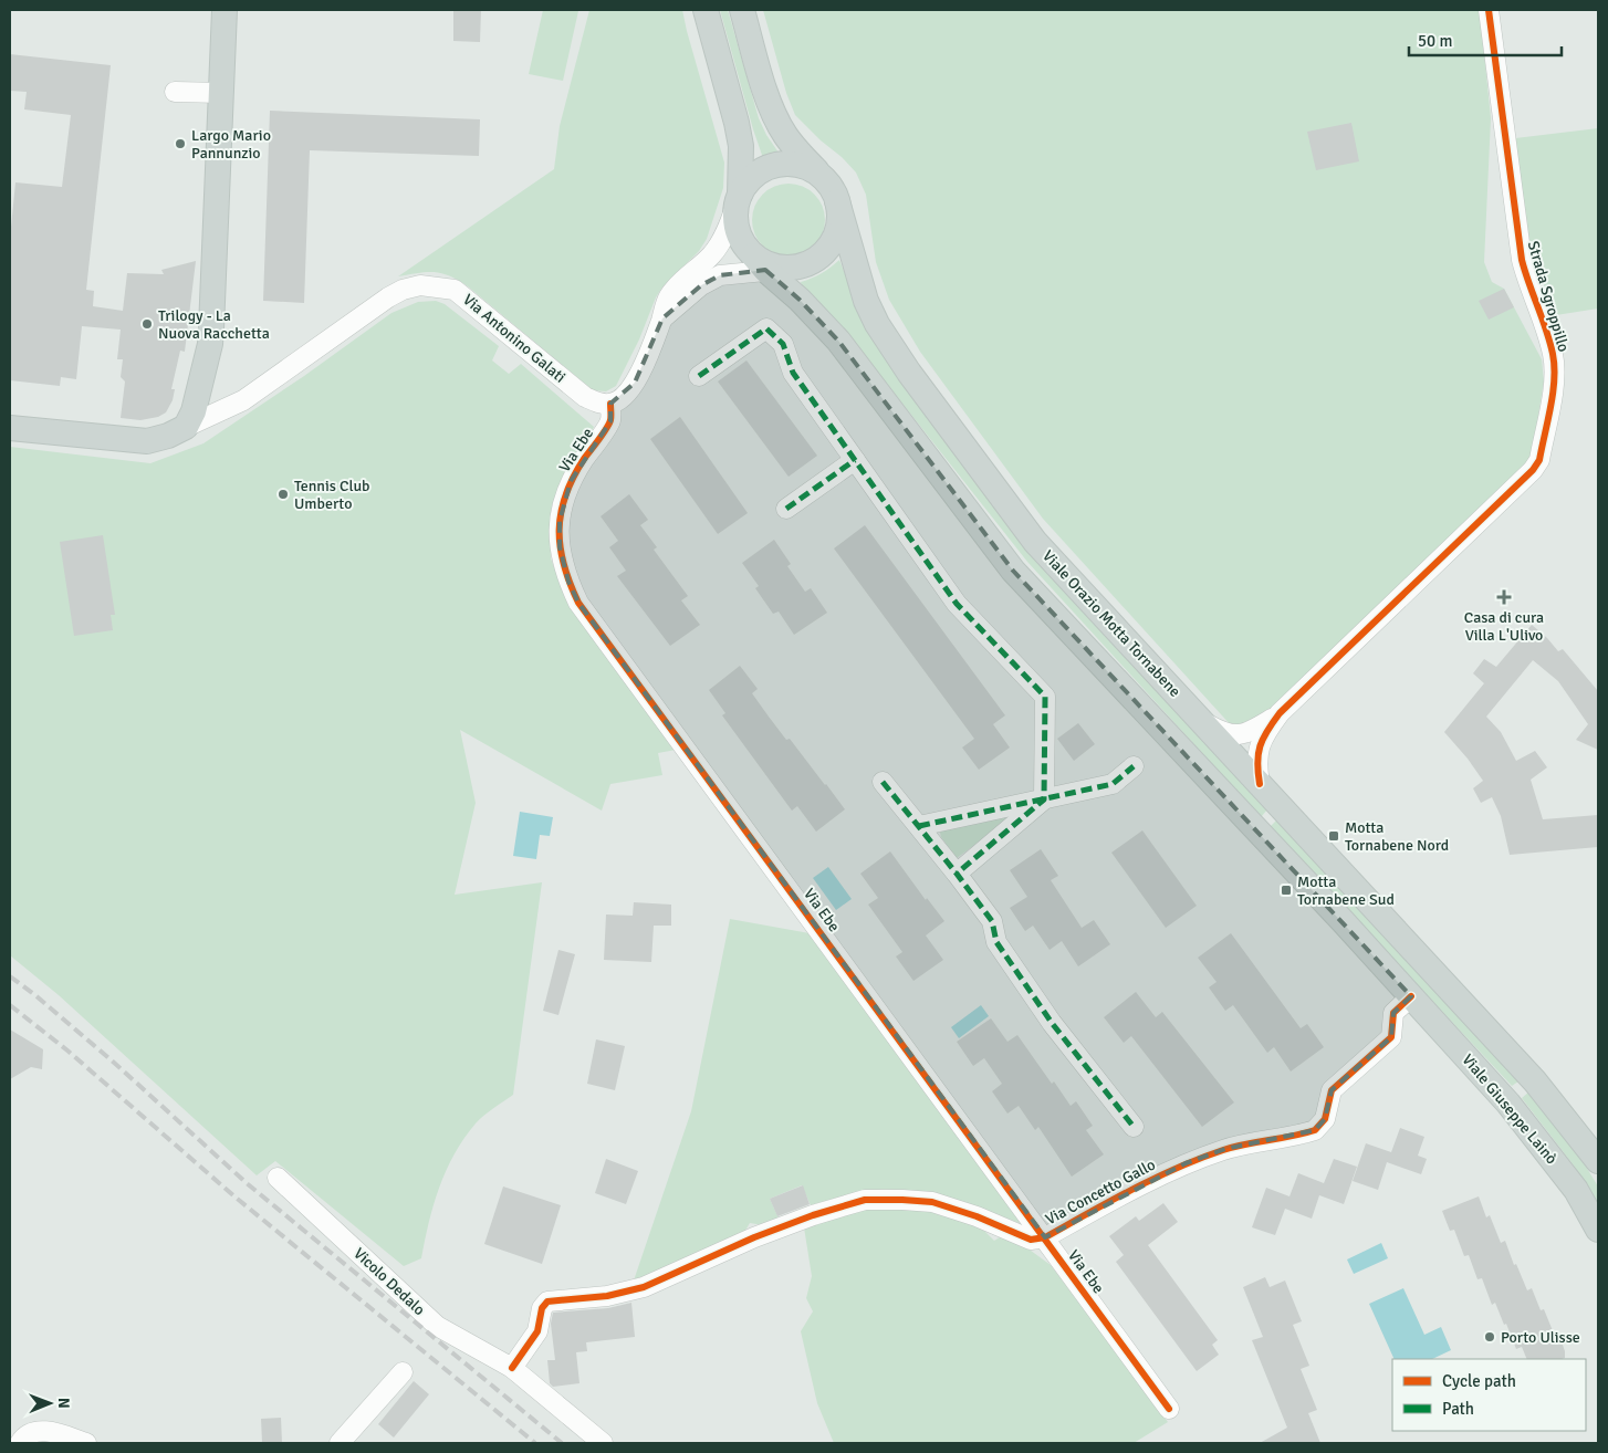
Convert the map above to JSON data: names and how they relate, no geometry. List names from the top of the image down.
{
  "streets": {
    "main road": ["Viale Orazio Motta Tornabene", "Viale Giuseppe Lainò"],
    "street": [
      "Strada Sgroppillo",
      "Via Antonino Galati",
      "Via Ebe",
      "Via Concetto Gallo",
      "Vicolo Dedalo"
    ]
  },
  "crossings": [
    ["Via Antonino Galati", "Via Ebe"],
    ["Via Ebe", "Via Concetto Gallo"],
    ["Viale Giuseppe Lainò", "Via Concetto Gallo"],
    ["Via Concetto Gallo", "Vicolo Dedalo"]
  ],
  "places": {
    "other": [
      "Largo Mario Pannunzio",
      "Trilogy - La Nuova Racchetta",
      "Tennis Club Umberto",
      "Porto Ulisse"
    ],
    "health": ["Casa di cura Villa L'Ulivo"],
    "transit": ["Motta Tornabene Nord", "Motta Tornabene Sud"]
  },
  "legend": ["Cycle path", "Path"],
  "scale_bar": "50 m",
  "north": "right"
}
